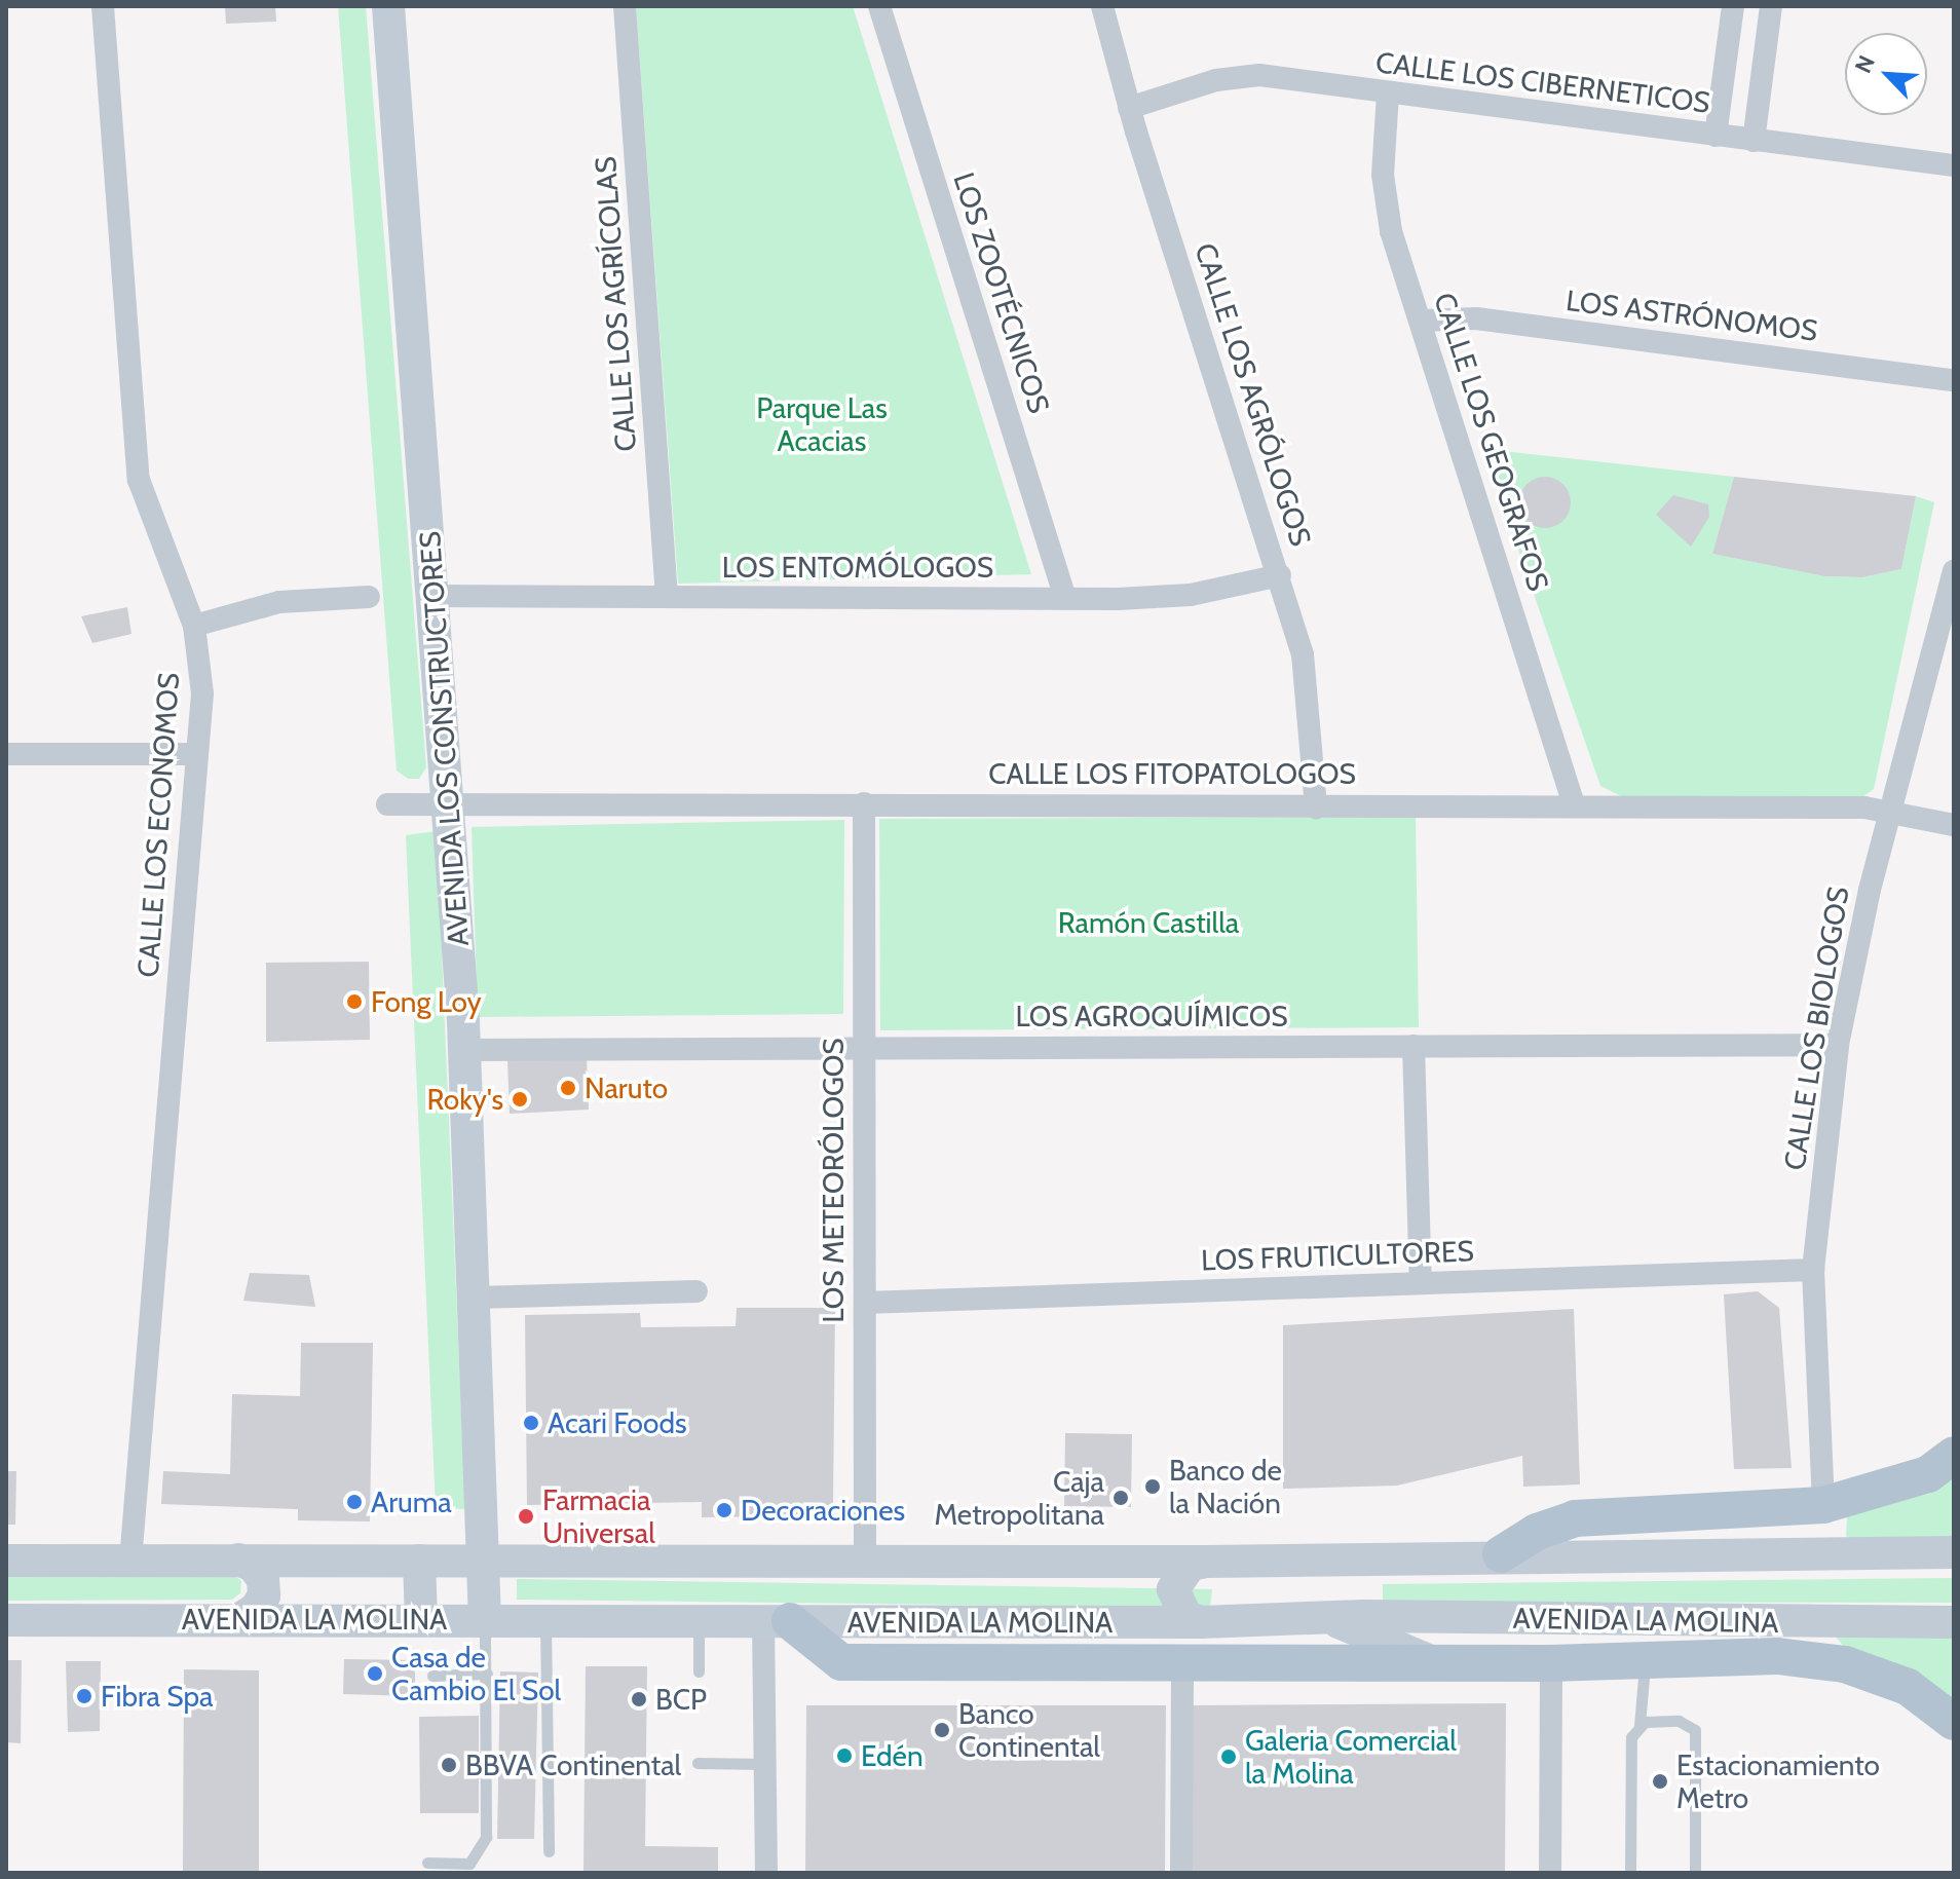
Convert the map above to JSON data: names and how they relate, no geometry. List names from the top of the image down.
{
  "streets": {
    "main road": ["AVENIDA LOS CONSTRUCTORES", "AVENIDA LA MOLINA"],
    "street": [
      "CALLE LOS CIBERNETICOS",
      "LOS ZOOTÉCNICOS",
      "CALLE LOS AGRÍCOLAS",
      "LOS ASTRÓNOMOS",
      "CALLE LOS AGRÓLOGOS",
      "CALLE LOS GEOGRAFOS",
      "LOS ENTOMÓLOGOS",
      "CALLE LOS FITOPATOLOGOS",
      "CALLE LOS ECONOMOS",
      "LOS AGROQUÍMICOS",
      "CALLE LOS BIOLOGOS",
      "LOS METEORÓLOGOS",
      "LOS FRUTICULTORES"
    ]
  },
  "crossings": [
    ["CALLE LOS CIBERNETICOS", "CALLE LOS AGRÓLOGOS"],
    ["CALLE LOS CIBERNETICOS", "CALLE LOS GEOGRAFOS"],
    ["LOS ZOOTÉCNICOS", "LOS ENTOMÓLOGOS"],
    ["CALLE LOS AGRÍCOLAS", "LOS ENTOMÓLOGOS"],
    ["LOS ASTRÓNOMOS", "CALLE LOS GEOGRAFOS"],
    ["CALLE LOS AGRÓLOGOS", "LOS ENTOMÓLOGOS"],
    ["CALLE LOS AGRÓLOGOS", "CALLE LOS FITOPATOLOGOS"],
    ["CALLE LOS GEOGRAFOS", "CALLE LOS FITOPATOLOGOS"],
    ["LOS ENTOMÓLOGOS", "AVENIDA LOS CONSTRUCTORES"],
    ["AVENIDA LOS CONSTRUCTORES", "CALLE LOS FITOPATOLOGOS"],
    ["AVENIDA LOS CONSTRUCTORES", "LOS AGROQUÍMICOS"],
    ["AVENIDA LOS CONSTRUCTORES", "AVENIDA LA MOLINA"],
    ["CALLE LOS FITOPATOLOGOS", "CALLE LOS BIOLOGOS"],
    ["CALLE LOS FITOPATOLOGOS", "LOS METEORÓLOGOS"],
    ["CALLE LOS ECONOMOS", "AVENIDA LA MOLINA"],
    ["LOS AGROQUÍMICOS", "CALLE LOS BIOLOGOS"],
    ["LOS AGROQUÍMICOS", "LOS METEORÓLOGOS"],
    ["CALLE LOS BIOLOGOS", "LOS FRUTICULTORES"],
    ["LOS METEORÓLOGOS", "LOS FRUTICULTORES"],
    ["LOS METEORÓLOGOS", "AVENIDA LA MOLINA"]
  ],
  "parks": ["Parque Las Acacias", "Ramón Castilla"],
  "places": [
    "Fong Loy",
    "Naruto",
    "Roky's",
    "Acari Foods",
    "Banco de la Nación",
    "Caja Metropolitana",
    "Aruma",
    "Decoraciones",
    "Farmacia Universal",
    "Casa de Cambio El Sol",
    "Fibra Spa",
    "BCP",
    "Banco Continental",
    "Edén",
    "Galeria Comercial la Molina",
    "BBVA Continental",
    "Estacionamiento Metro"
  ],
  "north": "top left"
}
